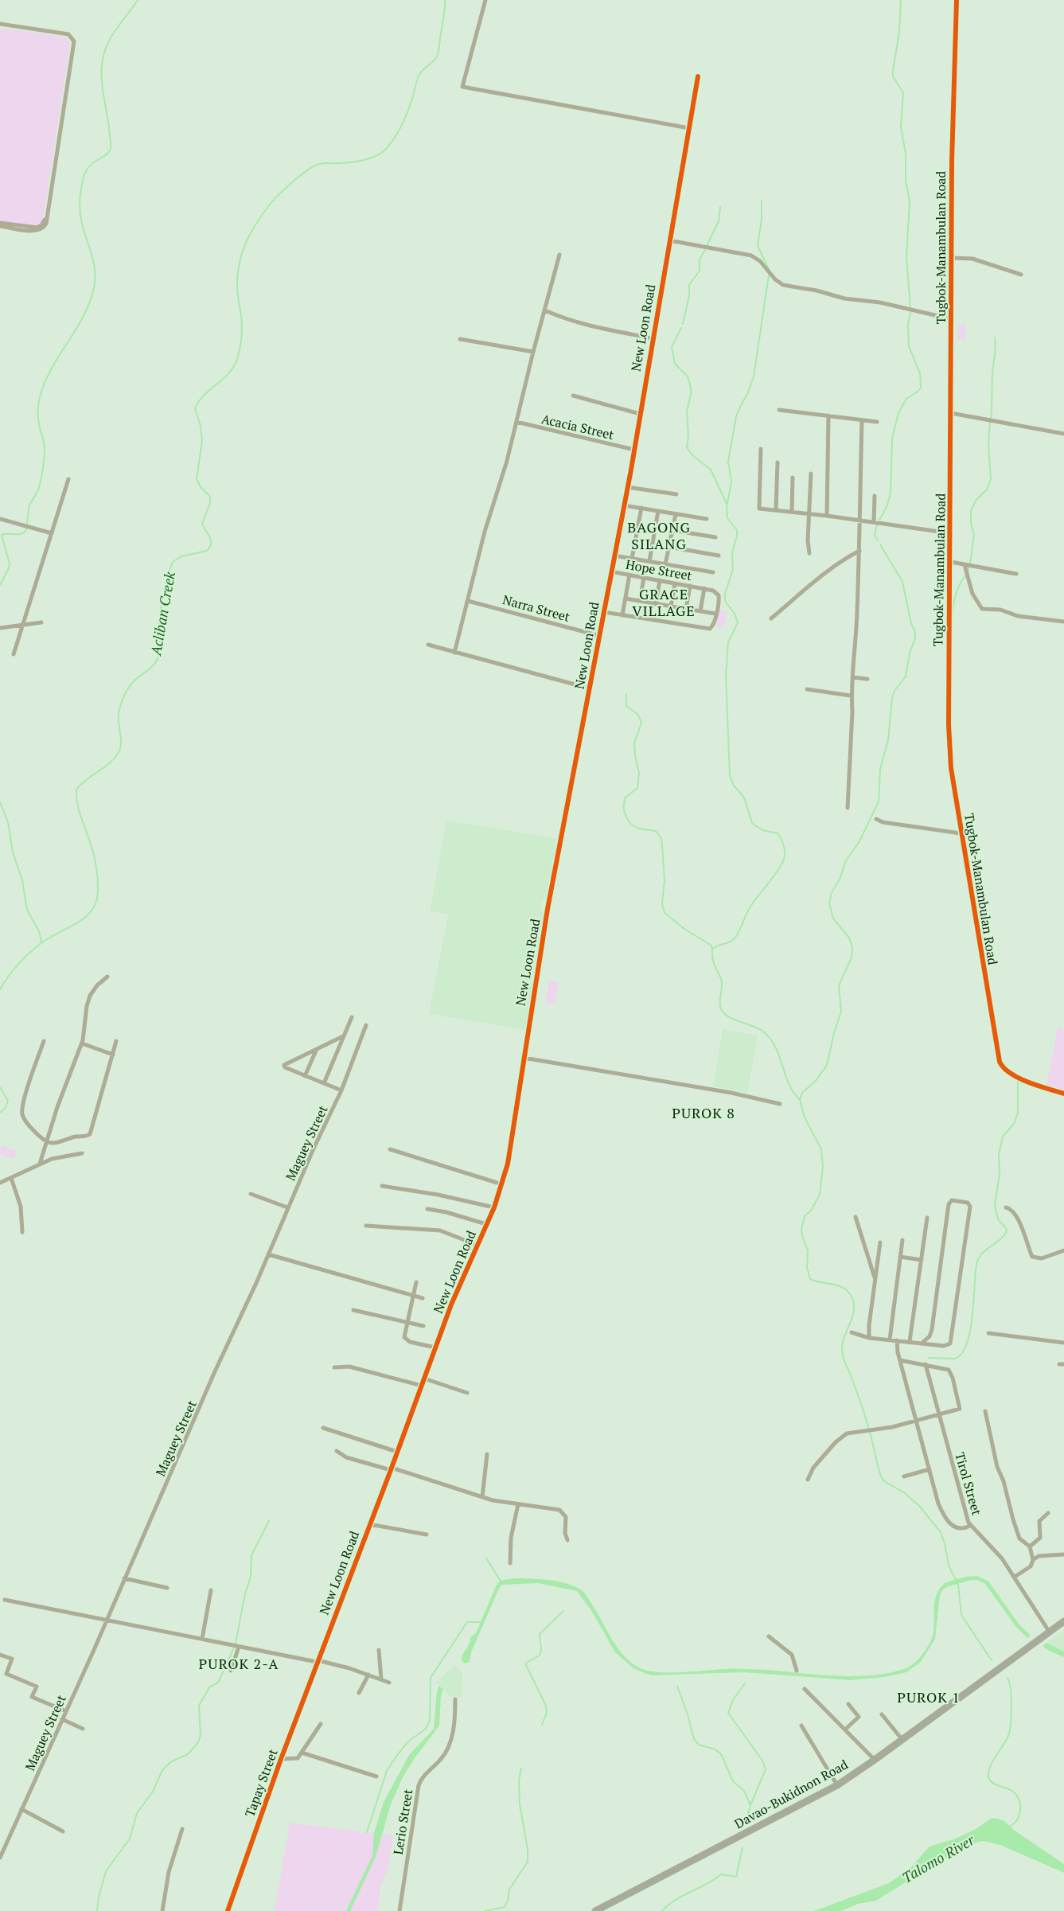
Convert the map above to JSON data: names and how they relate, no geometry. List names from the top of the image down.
{
  "streets": {
    "highway": ["Davao-Bukidnon Road"],
    "street": [
      "Tugbok-Manambulan Road",
      "New Loon Road",
      "Acacia Street",
      "Hope Street",
      "Narra Street",
      "Maguey Street",
      "Tirol Street",
      "Tapay Street",
      "Lerio Street"
    ]
  },
  "crossings": [
    ["New Loon Road", "Acacia Street"],
    ["New Loon Road", "Hope Street"],
    ["New Loon Road", "Narra Street"],
    ["New Loon Road", "Tapay Street"],
    ["Tirol Street", "Davao-Bukidnon Road"]
  ],
  "districts": [
    "BAGONG SILANG",
    "GRACE VILLAGE",
    "PUROK 8",
    "PUROK 2-A",
    "PUROK 1"
  ],
  "water": ["Acliban Creek", "Talomo River"]
}
